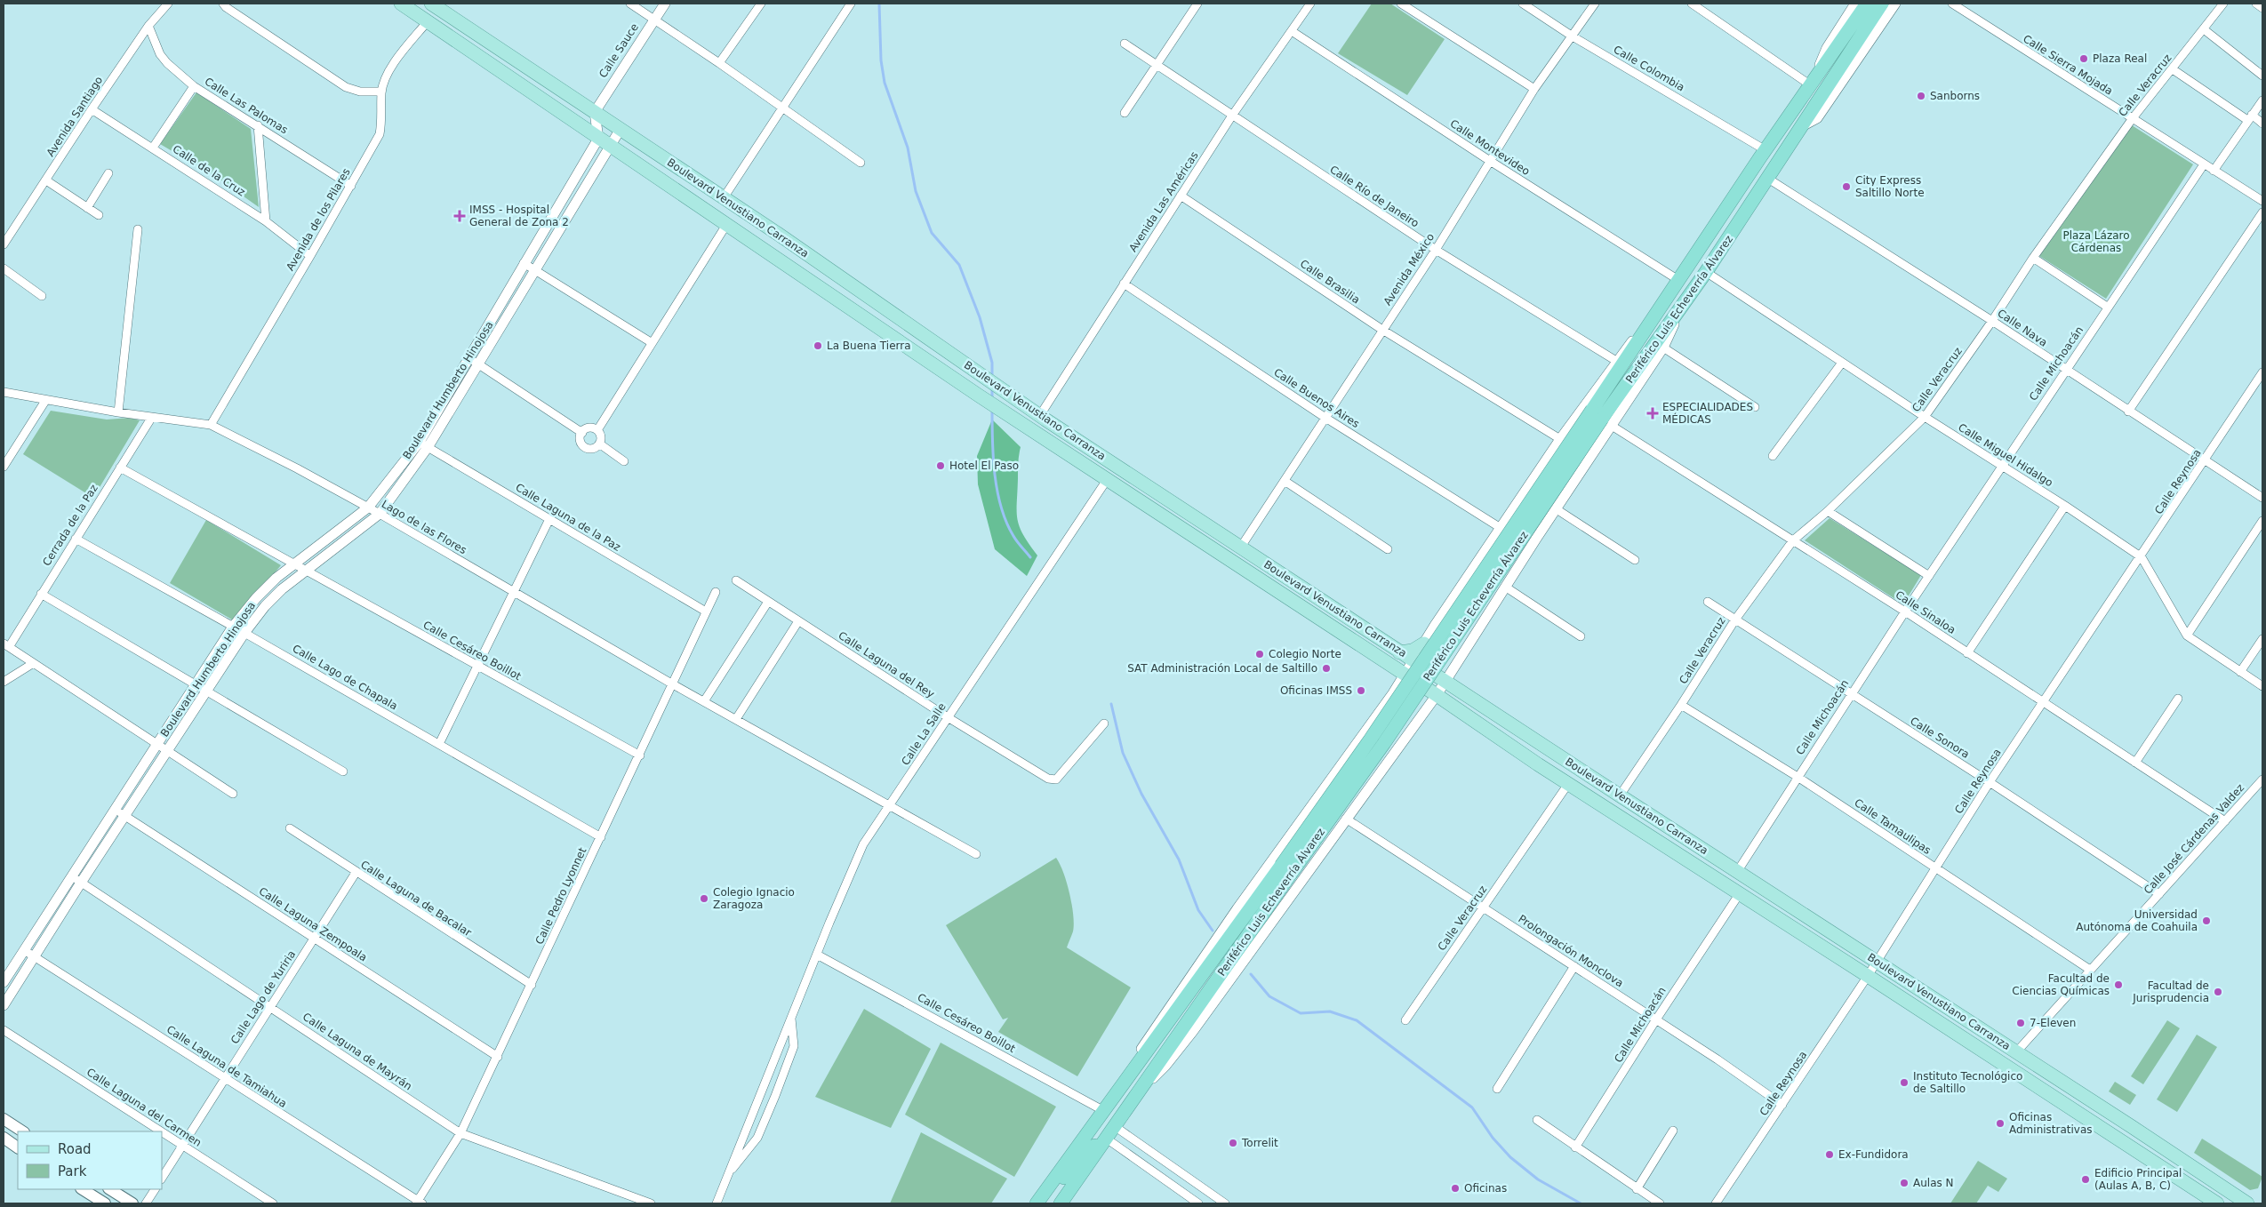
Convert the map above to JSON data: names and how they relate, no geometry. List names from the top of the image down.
{
  "streets": {
    "highway": ["Periférico Luis Echeverría Álvarez"],
    "main road": ["Boulevard Venustiano Carranza"],
    "street": [
      "Calle Sauce",
      "Calle Sierra Mojada",
      "Calle Colombia",
      "Calle Veracruz",
      "Calle Las Palomas",
      "Avenida Santiago",
      "Calle Montevideo",
      "Calle de la Cruz",
      "Calle Río de Janeiro",
      "Avenida Las Américas",
      "Avenida de los Pilares",
      "Avenida México",
      "Calle Brasilia",
      "Calle Nava",
      "Calle Michoacán",
      "Boulevard Humberto Hinojosa",
      "Calle Buenos Aires",
      "Calle Miguel Hidalgo",
      "Calle Reynosa",
      "Calle Laguna de la Paz",
      "Cerrada de la Paz",
      "Lago de las Flores",
      "Calle Sinaloa",
      "Calle Cesáreo Boillot",
      "Calle Laguna del Rey",
      "Calle Lago de Chapala",
      "Calle La Salle",
      "Calle Sonora",
      "Calle Tamaulipas",
      "Calle José Cárdenas Valdez",
      "Calle Pedro Lyonnet",
      "Calle Laguna de Bacalar",
      "Calle Laguna Zempoala",
      "Prolongación Monclova",
      "Calle Lago de Yuriria",
      "Calle Laguna de Mayrán",
      "Calle Laguna de Tamiahua",
      "Calle Laguna del Carmen"
    ]
  },
  "crossings": [
    ["Calle Sauce", "Boulevard Venustiano Carranza"],
    ["Calle Sierra Mojada", "Calle Veracruz"],
    ["Calle Sierra Mojada", "Calle Michoacán"],
    ["Calle Colombia", "Avenida México"],
    ["Calle Colombia", "Periférico Luis Echeverría Álvarez"],
    ["Calle Veracruz", "Boulevard Venustiano Carranza"],
    ["Calle Veracruz", "Calle Nava"],
    ["Calle Veracruz", "Calle Miguel Hidalgo"],
    ["Calle Veracruz", "Calle Sinaloa"],
    ["Calle Veracruz", "Calle Sonora"],
    ["Calle Veracruz", "Calle Tamaulipas"],
    ["Calle Veracruz", "Prolongación Monclova"],
    ["Calle Las Palomas", "Avenida Santiago"],
    ["Calle Las Palomas", "Avenida de los Pilares"],
    ["Avenida Santiago", "Calle de la Cruz"],
    ["Calle Montevideo", "Avenida Las Américas"],
    ["Calle Montevideo", "Avenida México"],
    ["Calle Montevideo", "Periférico Luis Echeverría Álvarez"],
    ["Calle de la Cruz", "Avenida de los Pilares"],
    ["Calle Río de Janeiro", "Avenida Las Américas"],
    ["Calle Río de Janeiro", "Avenida México"],
    ["Calle Río de Janeiro", "Periférico Luis Echeverría Álvarez"],
    ["Avenida Las Américas", "Boulevard Venustiano Carranza"],
    ["Avenida Las Américas", "Calle Brasilia"],
    ["Avenida Las Américas", "Calle Buenos Aires"],
    ["Boulevard Venustiano Carranza", "Avenida de los Pilares"],
    ["Boulevard Venustiano Carranza", "Avenida México"],
    ["Boulevard Venustiano Carranza", "Periférico Luis Echeverría Álvarez"],
    ["Boulevard Venustiano Carranza", "Calle Michoacán"],
    ["Boulevard Venustiano Carranza", "Boulevard Humberto Hinojosa"],
    ["Boulevard Venustiano Carranza", "Calle Reynosa"],
    ["Boulevard Venustiano Carranza", "Calle La Salle"],
    ["Boulevard Venustiano Carranza", "Calle José Cárdenas Valdez"],
    ["Avenida de los Pilares", "Lago de las Flores"],
    ["Avenida México", "Calle Brasilia"],
    ["Avenida México", "Calle Buenos Aires"],
    ["Calle Brasilia", "Periférico Luis Echeverría Álvarez"],
    ["Periférico Luis Echeverría Álvarez", "Calle Nava"],
    ["Periférico Luis Echeverría Álvarez", "Calle Buenos Aires"],
    ["Periférico Luis Echeverría Álvarez", "Calle Miguel Hidalgo"],
    ["Periférico Luis Echeverría Álvarez", "Calle Sinaloa"],
    ["Periférico Luis Echeverría Álvarez", "Calle Cesáreo Boillot"],
    ["Calle Nava", "Calle Michoacán"],
    ["Calle Nava", "Calle Reynosa"],
    ["Calle Michoacán", "Calle Miguel Hidalgo"],
    ["Calle Michoacán", "Calle Sinaloa"],
    ["Calle Michoacán", "Calle Sonora"],
    ["Calle Michoacán", "Calle Tamaulipas"],
    ["Calle Michoacán", "Prolongación Monclova"],
    ["Boulevard Humberto Hinojosa", "Calle Laguna de la Paz"],
    ["Boulevard Humberto Hinojosa", "Lago de las Flores"],
    ["Boulevard Humberto Hinojosa", "Calle Cesáreo Boillot"],
    ["Boulevard Humberto Hinojosa", "Calle Lago de Chapala"],
    ["Boulevard Humberto Hinojosa", "Calle Laguna Zempoala"],
    ["Boulevard Humberto Hinojosa", "Calle Laguna de Mayrán"],
    ["Boulevard Humberto Hinojosa", "Calle Laguna de Tamiahua"],
    ["Calle Miguel Hidalgo", "Calle Reynosa"],
    ["Calle Reynosa", "Calle Sinaloa"],
    ["Calle Reynosa", "Calle Sonora"],
    ["Calle Reynosa", "Calle Tamaulipas"],
    ["Calle Reynosa", "Prolongación Monclova"],
    ["Calle Laguna de la Paz", "Calle Pedro Lyonnet"],
    ["Cerrada de la Paz", "Lago de las Flores"],
    ["Cerrada de la Paz", "Calle Cesáreo Boillot"],
    ["Cerrada de la Paz", "Calle Lago de Chapala"],
    ["Lago de las Flores", "Calle La Salle"],
    ["Lago de las Flores", "Calle Pedro Lyonnet"],
    ["Calle Sinaloa", "Calle José Cárdenas Valdez"],
    ["Calle Cesáreo Boillot", "Calle La Salle"],
    ["Calle Cesáreo Boillot", "Calle Pedro Lyonnet"],
    ["Calle Laguna del Rey", "Calle La Salle"],
    ["Calle Lago de Chapala", "Calle Pedro Lyonnet"],
    ["Calle Sonora", "Calle José Cárdenas Valdez"],
    ["Calle Tamaulipas", "Calle José Cárdenas Valdez"],
    ["Calle Pedro Lyonnet", "Calle Laguna de Bacalar"],
    ["Calle Pedro Lyonnet", "Calle Laguna Zempoala"],
    ["Calle Pedro Lyonnet", "Calle Laguna de Mayrán"],
    ["Calle Pedro Lyonnet", "Calle Laguna de Tamiahua"],
    ["Calle Laguna de Bacalar", "Calle Lago de Yuriria"],
    ["Calle Laguna Zempoala", "Calle Lago de Yuriria"],
    ["Calle Lago de Yuriria", "Calle Laguna de Mayrán"],
    ["Calle Lago de Yuriria", "Calle Laguna de Tamiahua"],
    ["Calle Lago de Yuriria", "Calle Laguna del Carmen"]
  ],
  "parks": ["Plaza Lázaro Cárdenas"],
  "places": {
    "other": [
      "Plaza Real",
      "Sanborns",
      "City Express Saltillo Norte",
      "La Buena Tierra",
      "Hotel El Paso",
      "Colegio Norte",
      "SAT Administración Local de Saltillo",
      "Oficinas IMSS",
      "Colegio Ignacio Zaragoza",
      "Universidad Autónoma de Coahuila",
      "Facultad de Ciencias Químicas",
      "Facultad de Jurisprudencia",
      "7-Eleven",
      "Instituto Tecnológico de Saltillo",
      "Oficinas Administrativas",
      "Torrelit",
      "Ex-Fundidora",
      "Edificio Principal (Aulas A, B, C)",
      "Aulas N",
      "Oficinas"
    ],
    "health": ["IMSS - Hospital General de Zona 2", "ESPECIALIDADES MÉDICAS"]
  },
  "legend": ["Road", "Park"]
}
